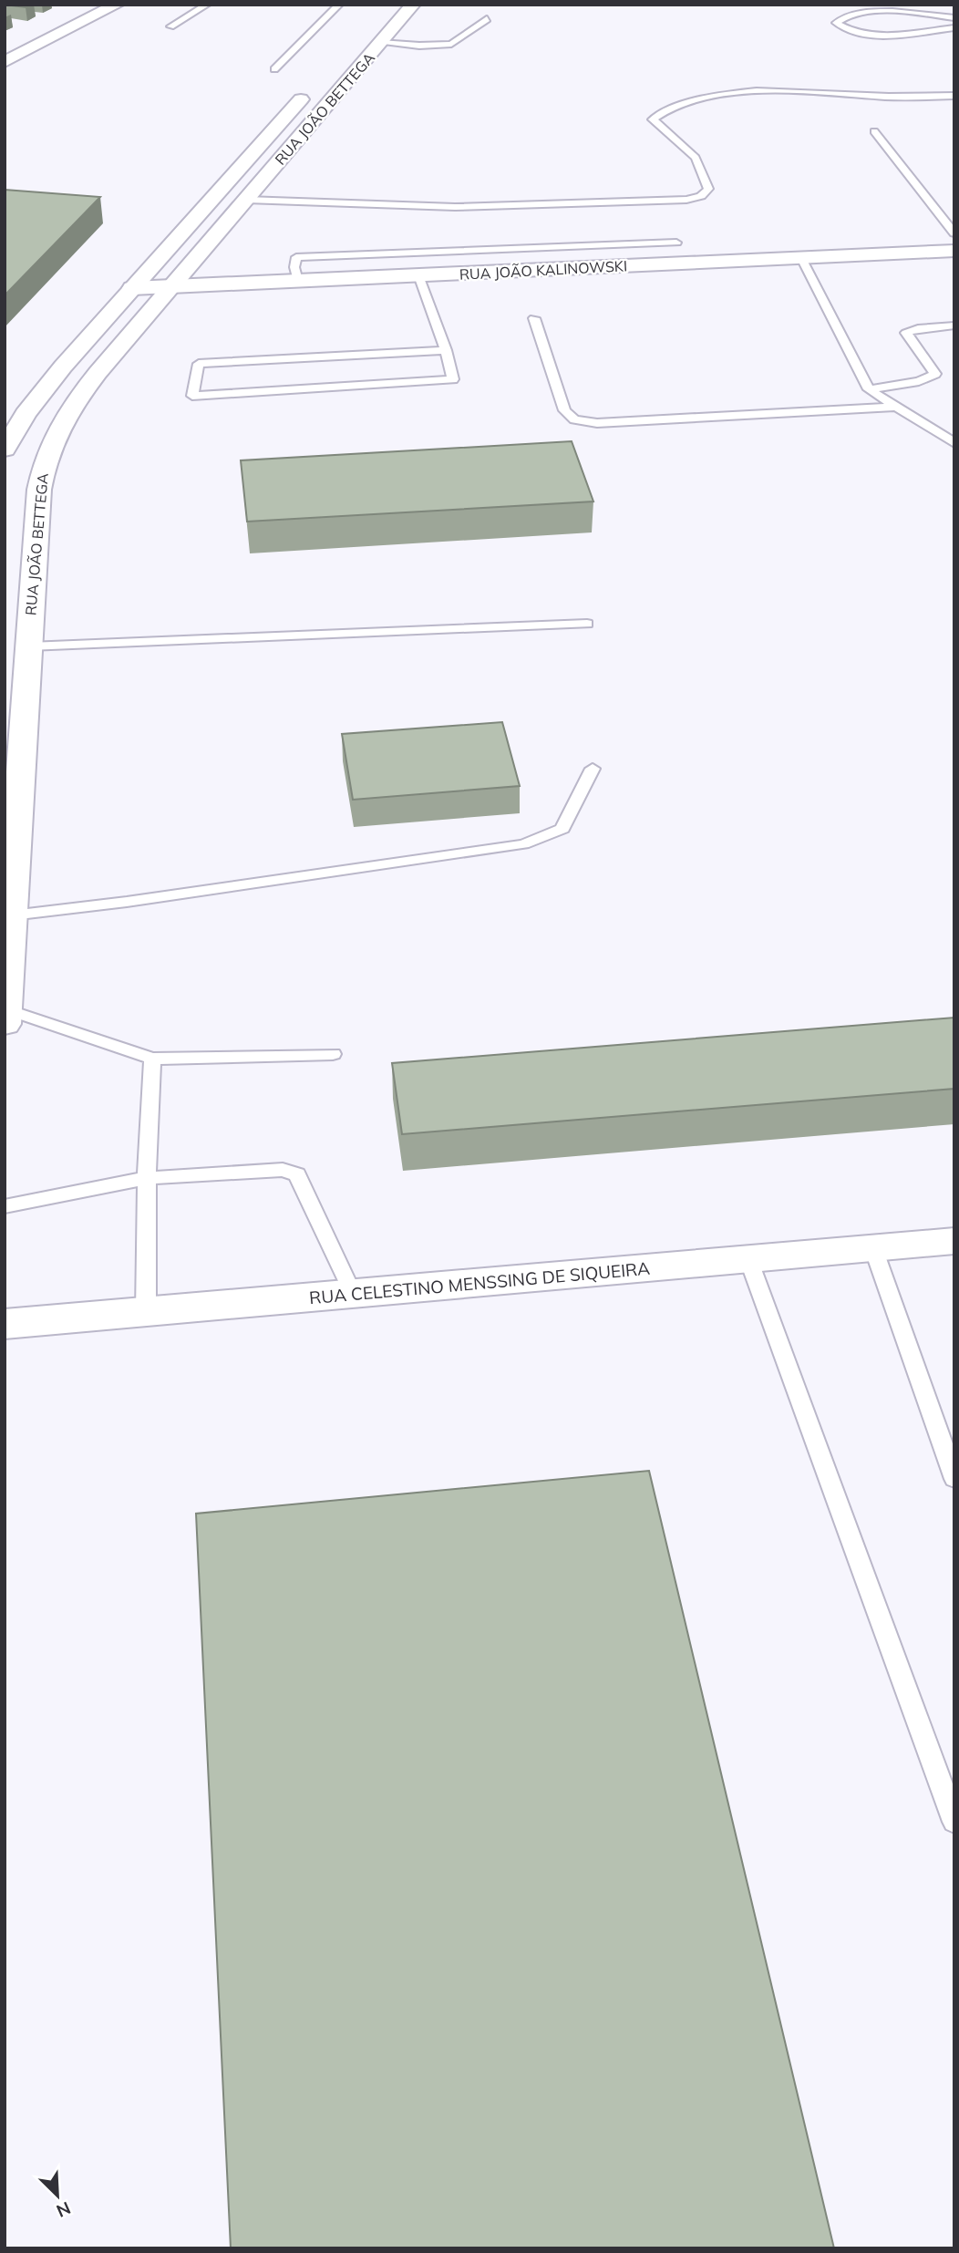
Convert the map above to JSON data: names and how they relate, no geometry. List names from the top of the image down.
{
  "streets": {
    "main road": ["RUA JOÃO BETTEGA", "RUA JOÃO KALINOWSKI", "RUA CELESTINO MENSSING DE SIQUEIRA"]
  },
  "crossings": [
    ["RUA JOÃO BETTEGA", "RUA JOÃO KALINOWSKI"]
  ],
  "north": "bottom right"
}
